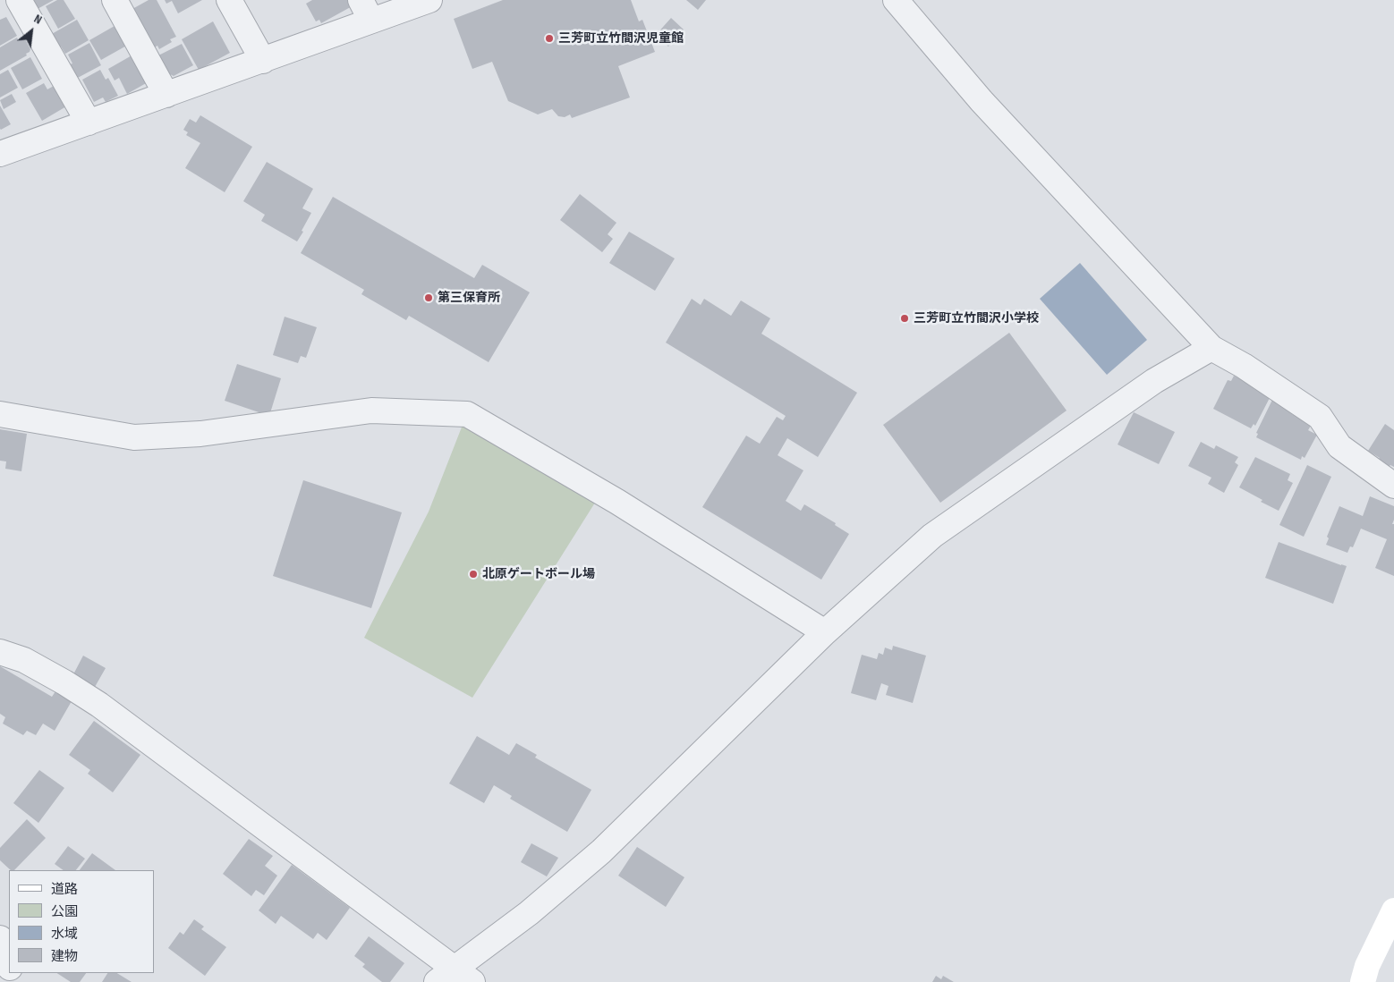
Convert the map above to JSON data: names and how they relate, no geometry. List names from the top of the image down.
{
  "places": [
    "三芳町立竹間沢児童館",
    "第三保育所",
    "三芳町立竹間沢小学校",
    "北原ゲートボール場"
  ],
  "legend": [
    "道路",
    "公園",
    "水域",
    "建物"
  ],
  "north": "top right"
}
